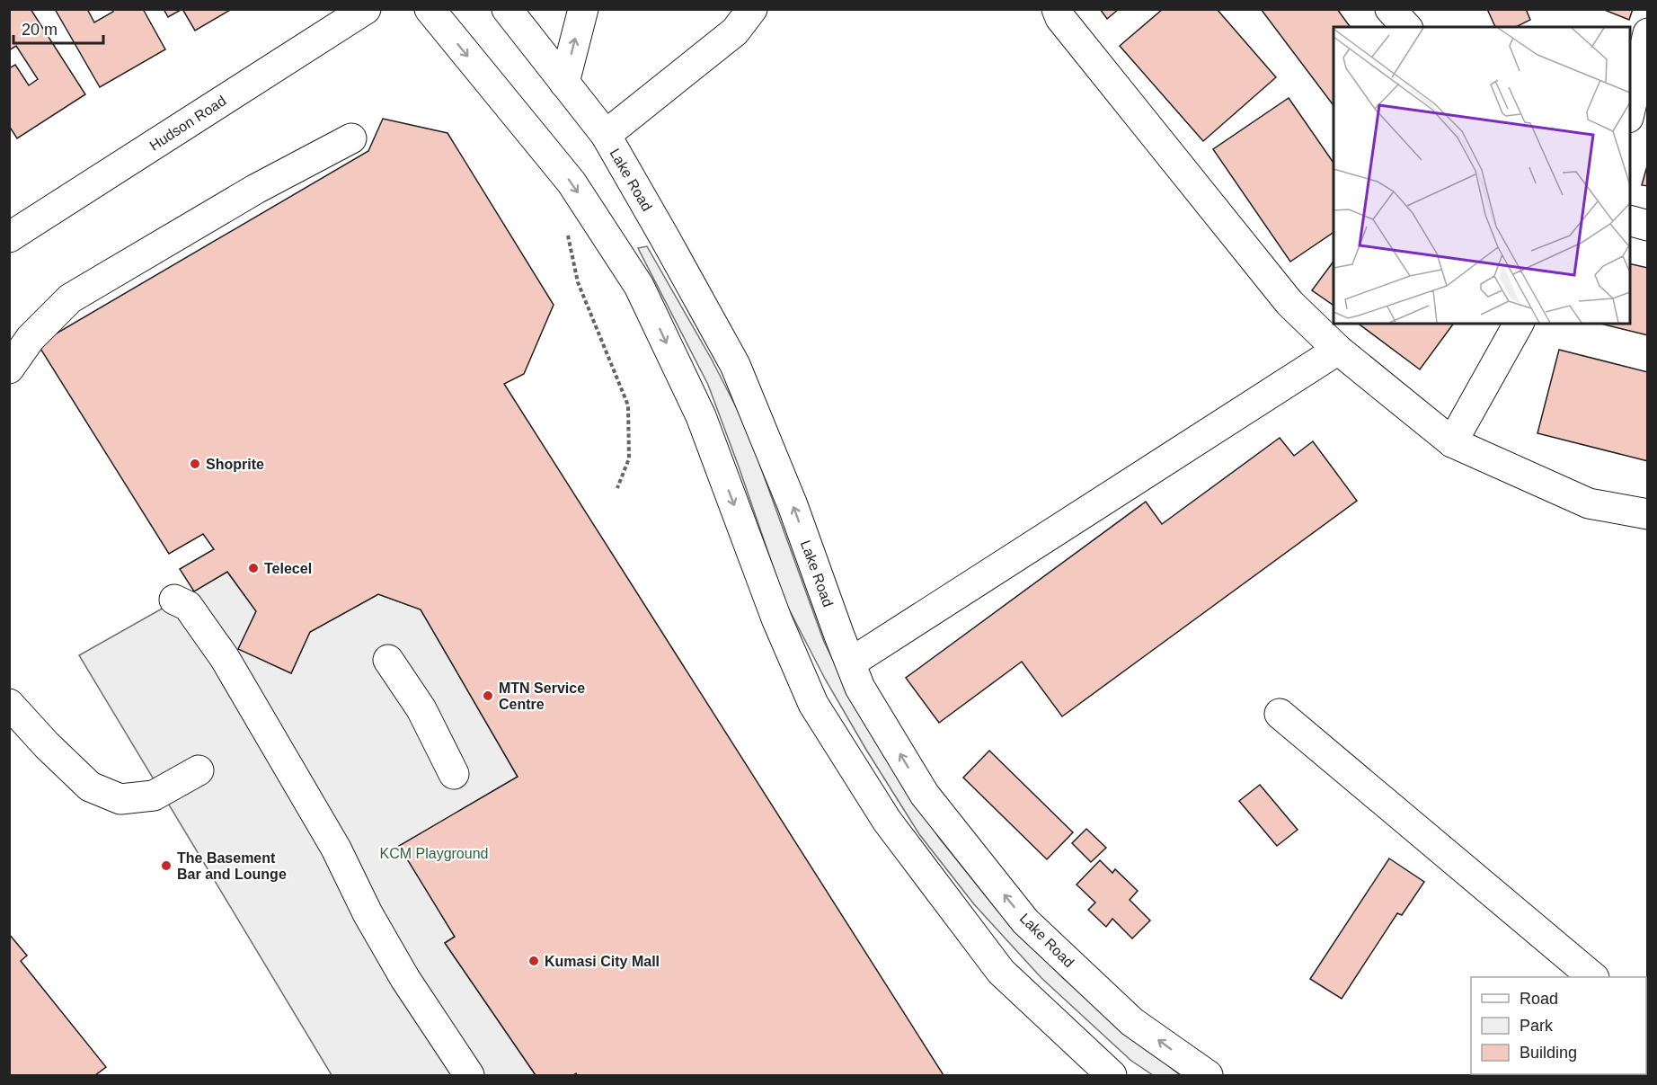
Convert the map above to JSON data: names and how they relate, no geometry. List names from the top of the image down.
{
  "streets": {
    "main road": ["Hudson Road", "Lake Road"]
  },
  "parks": ["KCM Playground"],
  "places": [
    "Shoprite",
    "Telecel",
    "MTN Service Centre",
    "The Basement Bar and Lounge",
    "Kumasi City Mall"
  ],
  "legend": ["Road", "Park", "Building"],
  "scale_bar": "20 m"
}
